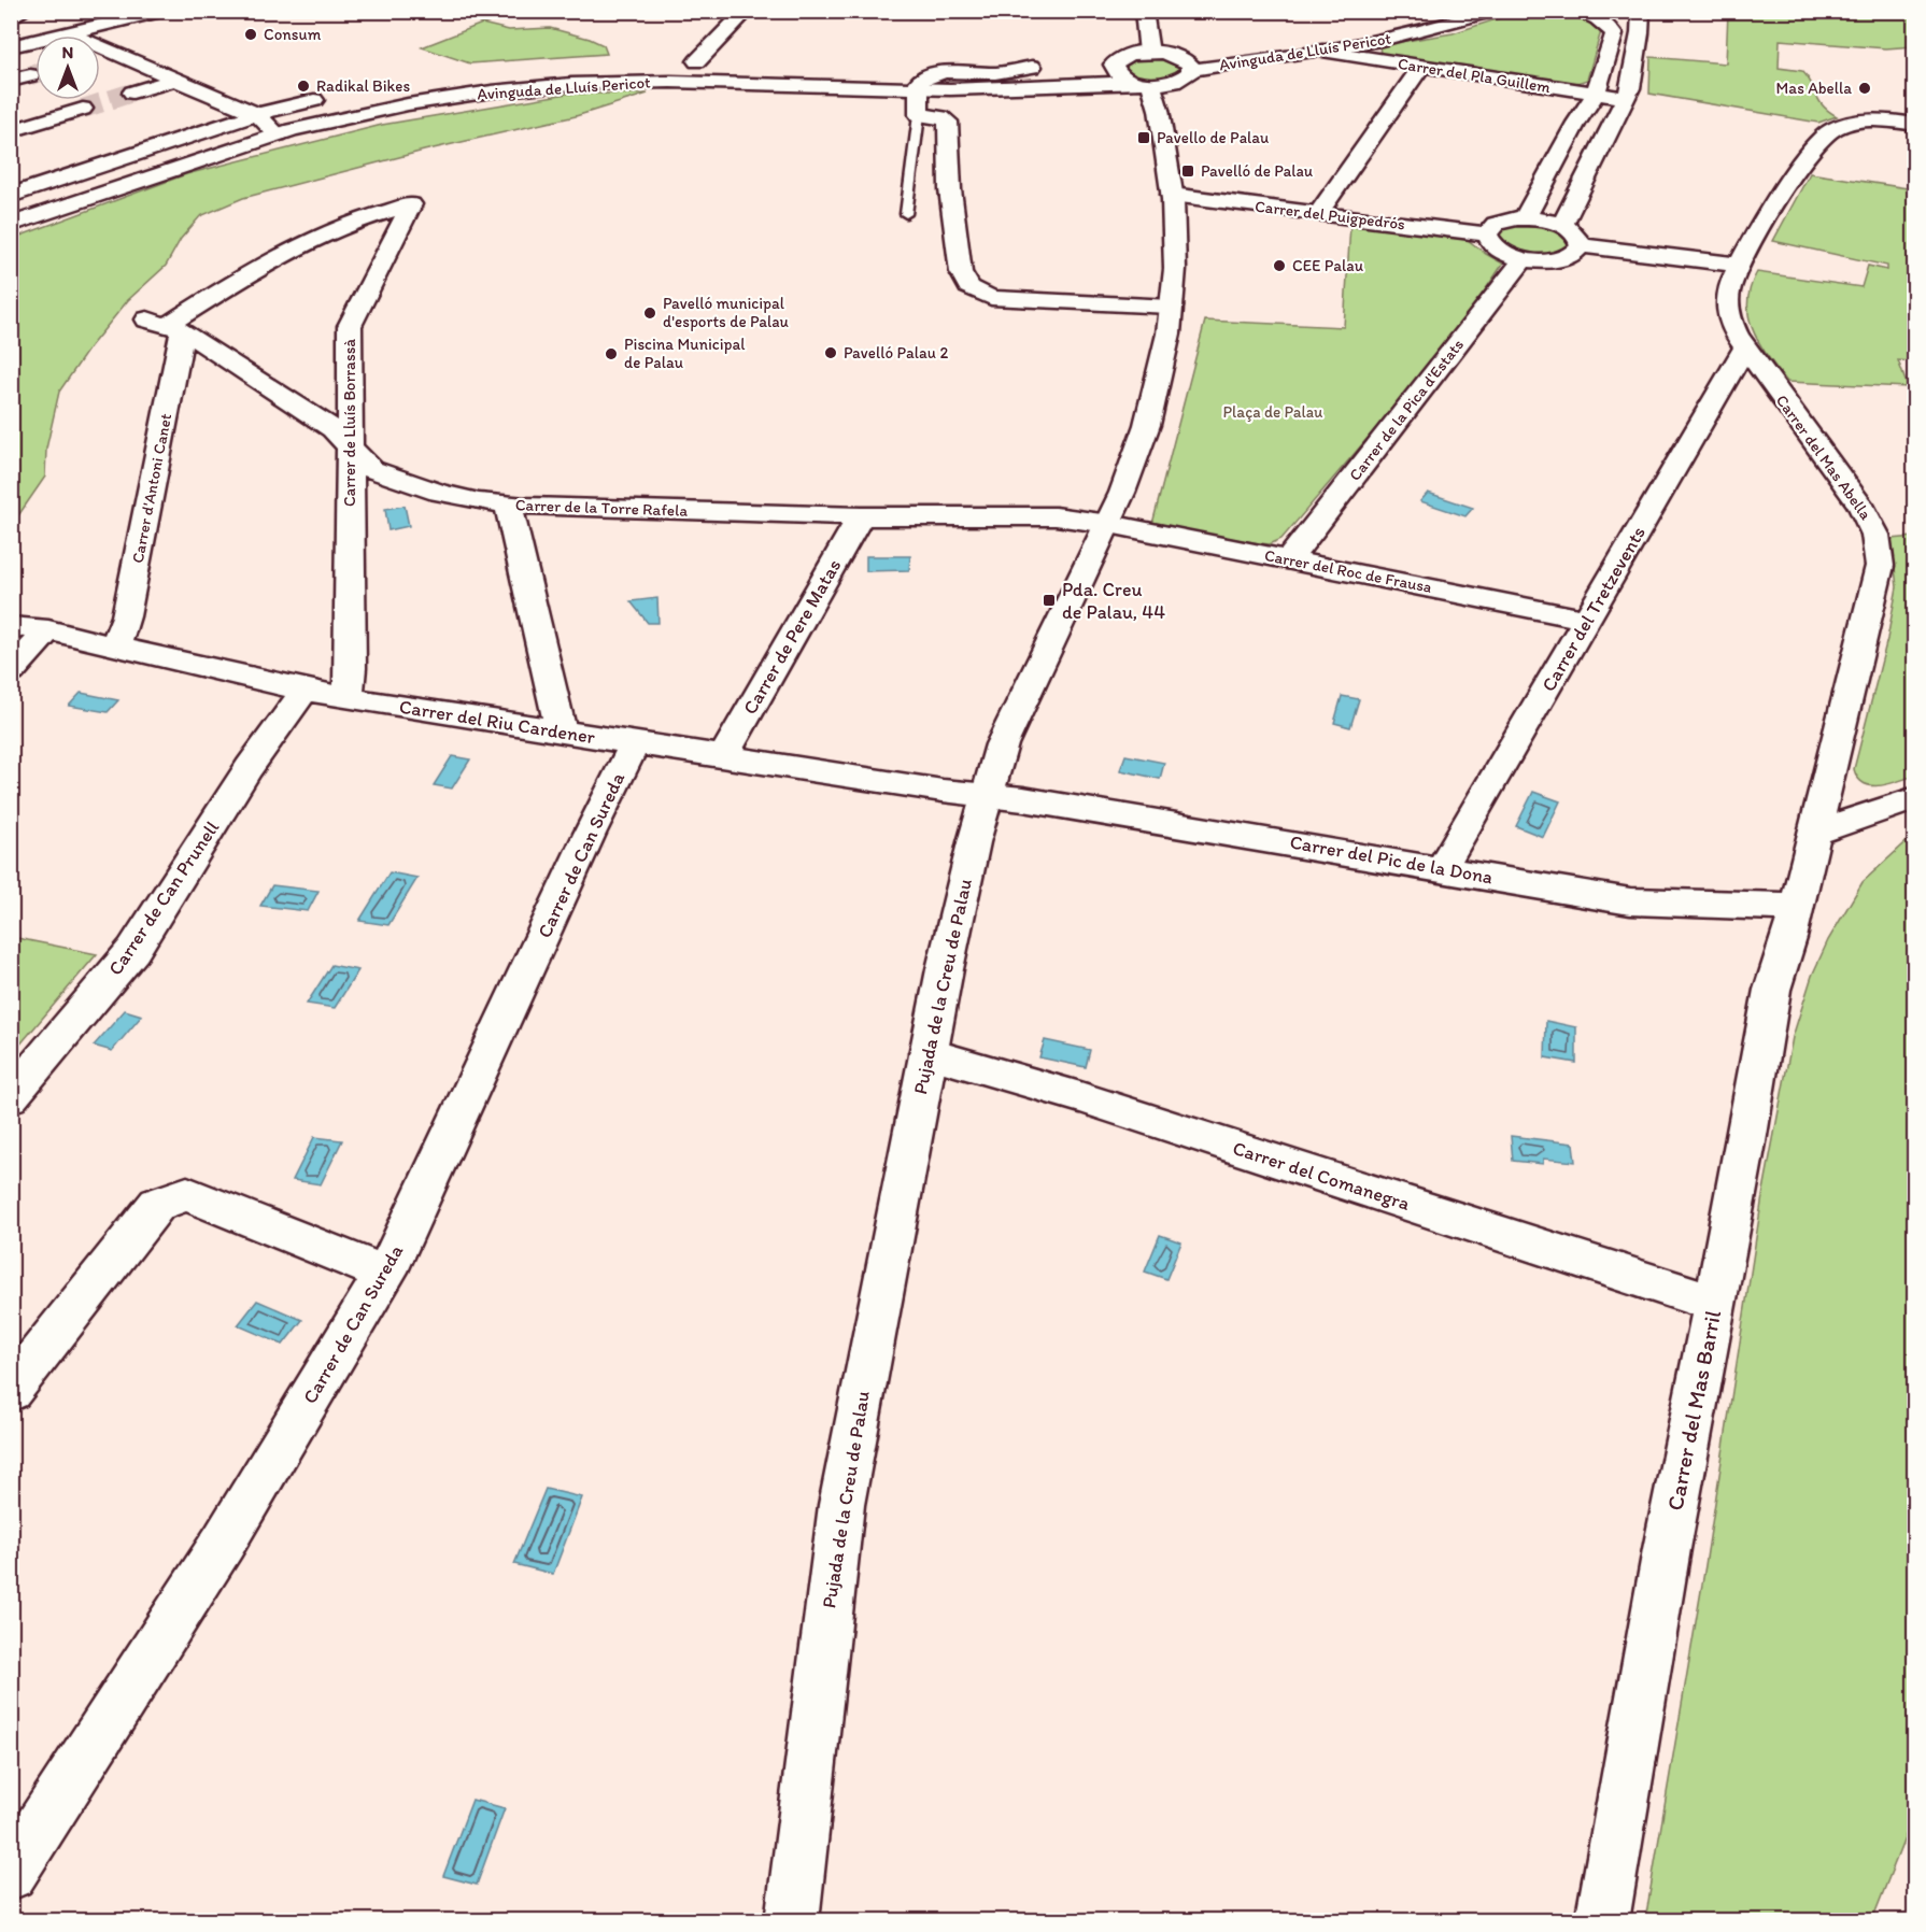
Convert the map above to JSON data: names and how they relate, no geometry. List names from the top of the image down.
{
  "streets": {
    "street": [
      "Avinguda de Lluís Pericot",
      "Carrer del Pla Guillem",
      "Carrer del Puigpedrós",
      "Carrer de la Pica d'Estats",
      "Carrer de Lluís Borrassà",
      "Carrer del Mas Abella",
      "Carrer d'Antoni Canet",
      "Carrer de la Torre Rafela",
      "Carrer del Roc de Frausa",
      "Carrer del Tretzevents",
      "Carrer de Pere Matas",
      "Carrer del Riu Cardener",
      "Carrer de Can Sureda",
      "Carrer del Pic de la Dona",
      "Carrer de Can Prunell",
      "Pujada de la Creu de Palau",
      "Carrer del Comanegra",
      "Carrer del Mas Barril"
    ]
  },
  "crossings": [
    ["Avinguda de Lluís Pericot", "Carrer del Pla Guillem"],
    ["Avinguda de Lluís Pericot", "Pujada de la Creu de Palau"],
    ["Carrer del Puigpedrós", "Pujada de la Creu de Palau"],
    ["Carrer de la Pica d'Estats", "Carrer del Roc de Frausa"],
    ["Carrer de Lluís Borrassà", "Carrer d'Antoni Canet"],
    ["Carrer de Lluís Borrassà", "Carrer de la Torre Rafela"],
    ["Carrer de Lluís Borrassà", "Carrer del Riu Cardener"],
    ["Carrer del Mas Abella", "Carrer del Tretzevents"],
    ["Carrer del Mas Abella", "Carrer del Pic de la Dona"],
    ["Carrer del Mas Abella", "Carrer del Mas Barril"],
    ["Carrer d'Antoni Canet", "Carrer de la Torre Rafela"],
    ["Carrer d'Antoni Canet", "Carrer del Riu Cardener"],
    ["Carrer de la Torre Rafela", "Carrer del Roc de Frausa"],
    ["Carrer de la Torre Rafela", "Carrer de Pere Matas"],
    ["Carrer de la Torre Rafela", "Pujada de la Creu de Palau"],
    ["Carrer del Roc de Frausa", "Carrer del Tretzevents"],
    ["Carrer del Roc de Frausa", "Pujada de la Creu de Palau"],
    ["Carrer del Tretzevents", "Carrer del Pic de la Dona"],
    ["Carrer de Pere Matas", "Carrer del Riu Cardener"],
    ["Carrer del Riu Cardener", "Carrer de Can Sureda"],
    ["Carrer del Riu Cardener", "Carrer del Pic de la Dona"],
    ["Carrer del Riu Cardener", "Carrer de Can Prunell"],
    ["Carrer del Riu Cardener", "Pujada de la Creu de Palau"],
    ["Carrer del Pic de la Dona", "Pujada de la Creu de Palau"],
    ["Carrer del Pic de la Dona", "Carrer del Mas Barril"],
    ["Pujada de la Creu de Palau", "Carrer del Comanegra"],
    ["Carrer del Comanegra", "Carrer del Mas Barril"]
  ],
  "parks": ["Plaça de Palau"],
  "places": {
    "other": [
      "Consum",
      "Radikal Bikes",
      "Mas Abella",
      "CEE Palau",
      "Pavelló municipal d'esports de Palau",
      "Pavelló Palau 2",
      "Piscina Municipal de Palau"
    ],
    "transit": ["Pavello de Palau", "Pavelló de Palau", "Pda. Creu de Palau, 44"]
  },
  "north": "top"
}
